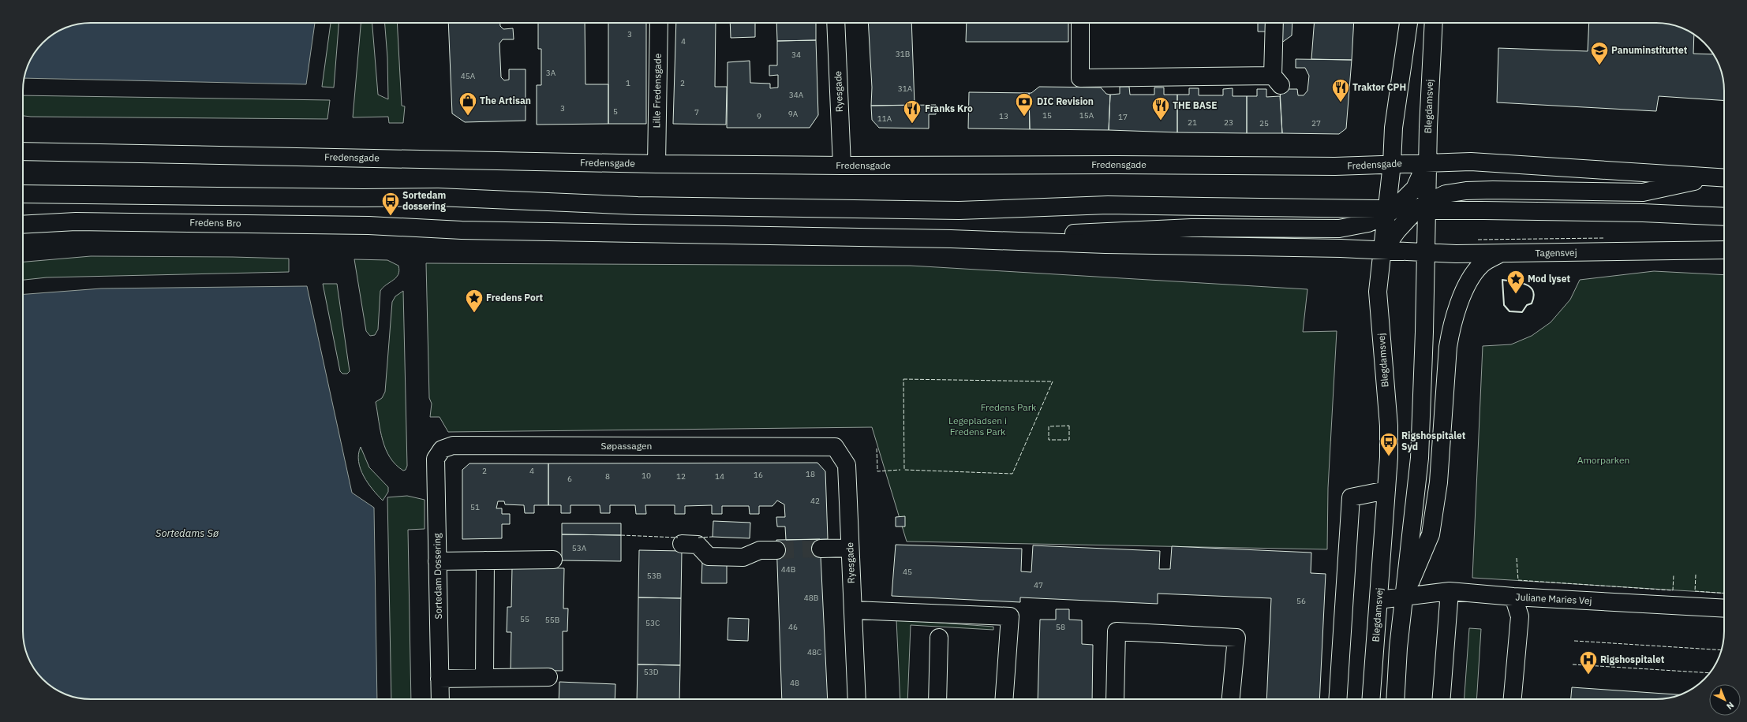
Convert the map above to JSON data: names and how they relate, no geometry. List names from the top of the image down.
{
  "streets": {
    "street": [
      "Lille Fredensgade",
      "Ryesgade",
      "Blegdamsvej",
      "Fredensgade",
      "Fredens Bro",
      "Tagensvej",
      "Søpassagen",
      "Sortedam Dossering",
      "Juliane Maries Vej"
    ]
  },
  "crossings": [
    ["Lille Fredensgade", "Fredensgade"],
    ["Ryesgade", "Fredensgade"],
    ["Ryesgade", "Søpassagen"],
    ["Blegdamsvej", "Fredensgade"],
    ["Blegdamsvej", "Tagensvej"],
    ["Blegdamsvej", "Juliane Maries Vej"],
    ["Søpassagen", "Sortedam Dossering"]
  ],
  "water": ["Sortedams Sø"],
  "parks": ["Fredens Park", "Legepladsen i Fredens Park", "Amorparken"],
  "places": {
    "school or university": ["Panuminstituttet"],
    "restaurant": ["Traktor CPH", "THE BASE", "Franks Kro"],
    "shop": ["The Artisan"],
    "bank": ["DIC Revision"],
    "bus stop": ["Sortedam dossering", "Rigshospitalet Syd"],
    "place": ["Mod lyset", "Fredens Port"],
    "hospital": ["Rigshospitalet"]
  },
  "house_numbers": [
    "3",
    "4",
    "31B",
    "34",
    "3A",
    "45A",
    "1",
    "2",
    "31A",
    "34A",
    "3",
    "5",
    "7",
    "9A",
    "15",
    "15A",
    "9",
    "13",
    "17",
    "11A",
    "21",
    "23",
    "25",
    "27",
    "2",
    "4",
    "18",
    "16",
    "10",
    "8",
    "12",
    "14",
    "6",
    "42",
    "51",
    "53A",
    "44B",
    "45",
    "53B",
    "47",
    "48B",
    "56",
    "55",
    "55B",
    "53C",
    "46",
    "58",
    "48C",
    "53D",
    "48"
  ],
  "north": "bottom right"
}
